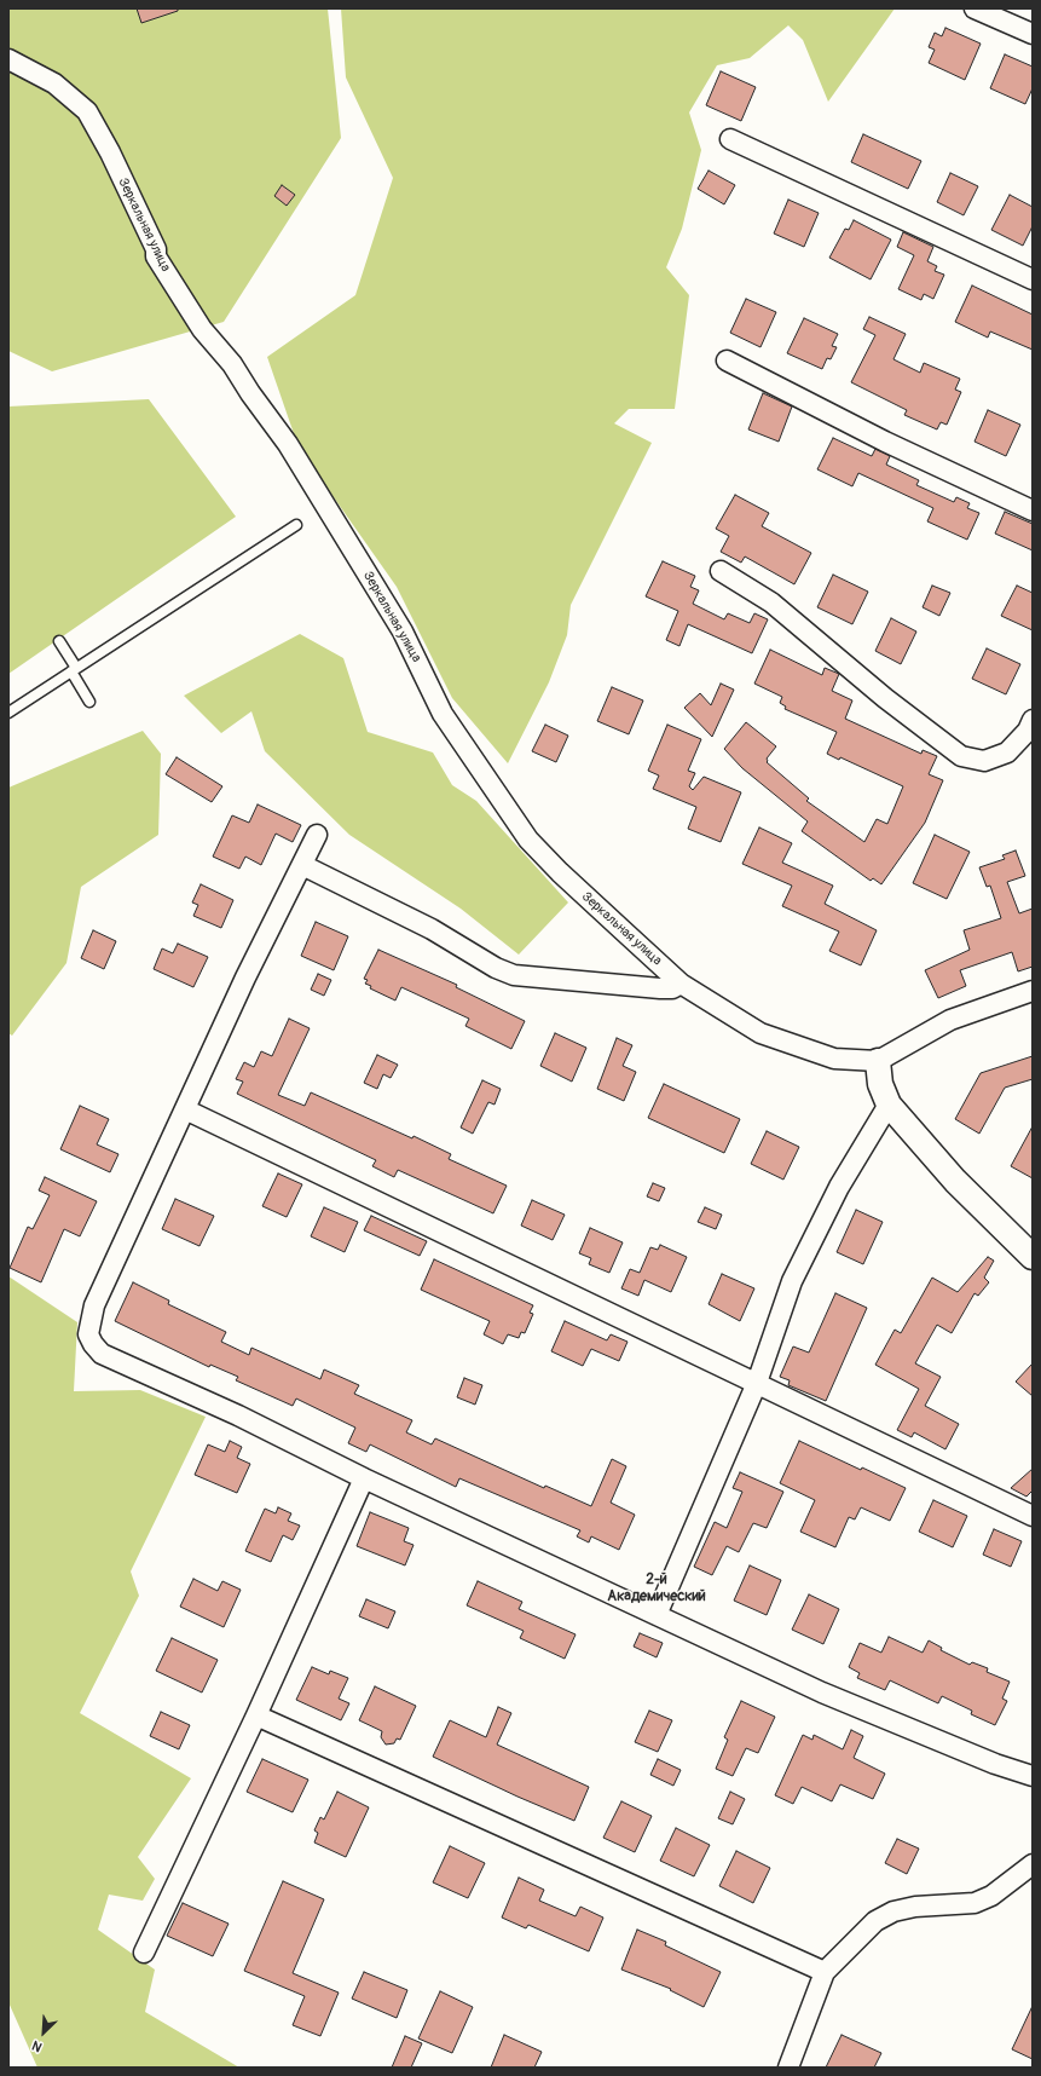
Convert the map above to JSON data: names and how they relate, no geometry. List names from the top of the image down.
{
  "streets": {
    "street": ["Зеркальная улица"]
  },
  "districts": ["2-й Академический"],
  "north": "bottom left"
}
